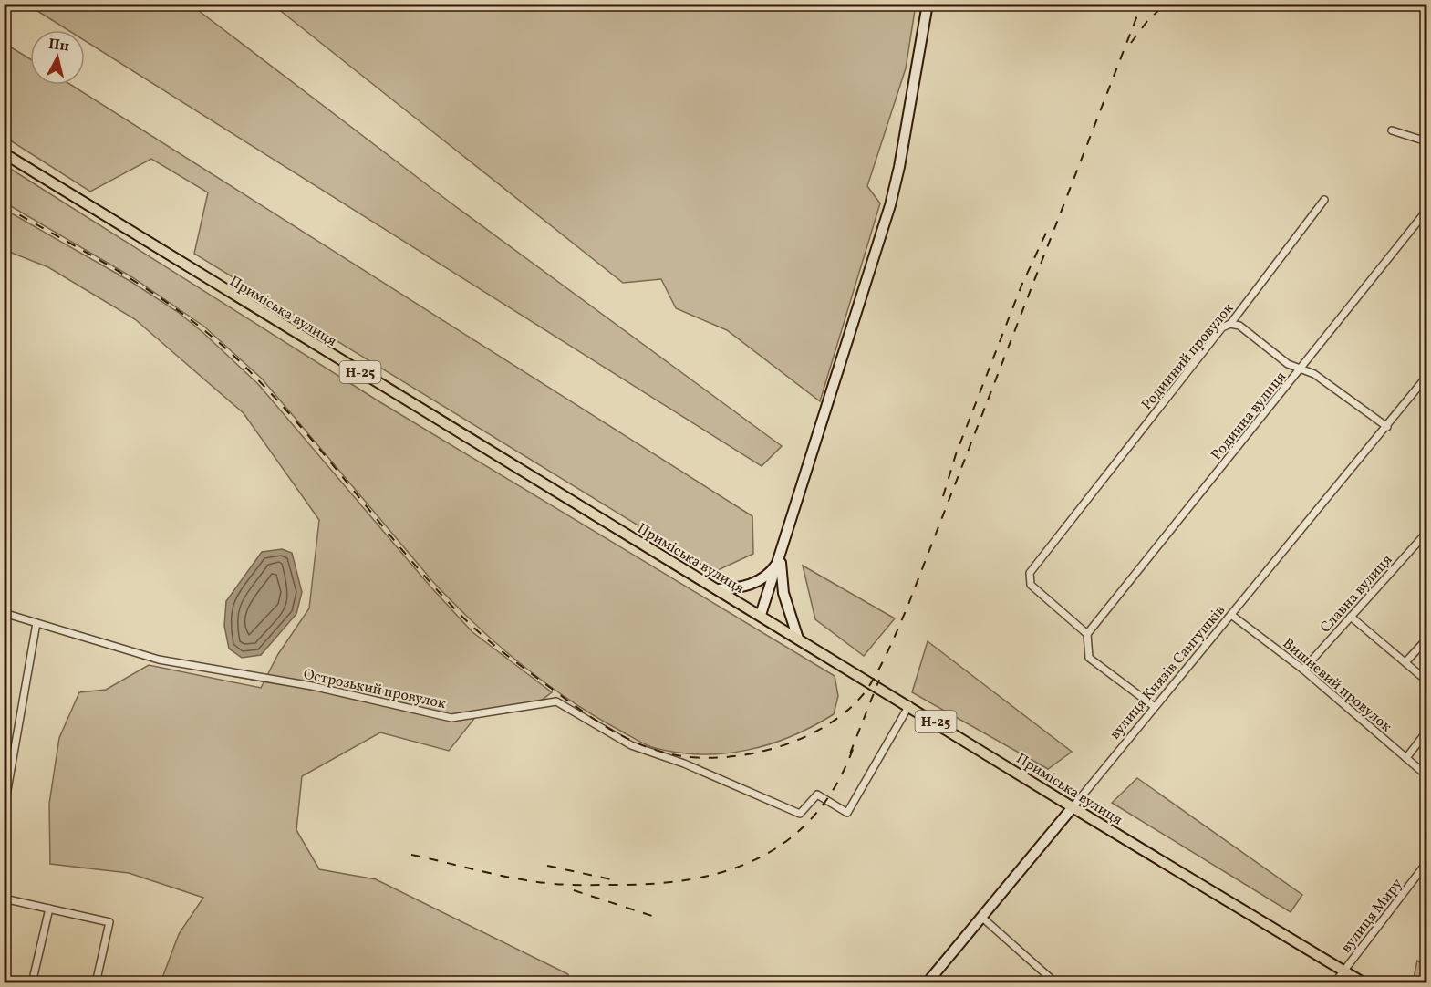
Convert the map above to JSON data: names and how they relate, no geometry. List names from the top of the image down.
{
  "streets": {
    "main road": ["Приміська вулиця", "Н-25", "вулиця Князів Сангушків"],
    "street": [
      "Родинний провулок",
      "Родинна вулиця",
      "Славна вулиця",
      "Вишневий провулок",
      "Острозький провулок",
      "вулиця Миру"
    ]
  },
  "crossings": [
    ["Приміська вулиця", "вулиця Князів Сангушків"],
    ["Приміська вулиця", "Острозький провулок"],
    ["Приміська вулиця", "вулиця Миру"],
    ["Родинний провулок", "Родинна вулиця"],
    ["Славна вулиця", "Вишневий провулок"],
    ["вулиця Князів Сангушків", "Вишневий провулок"]
  ],
  "north": "top"
}
